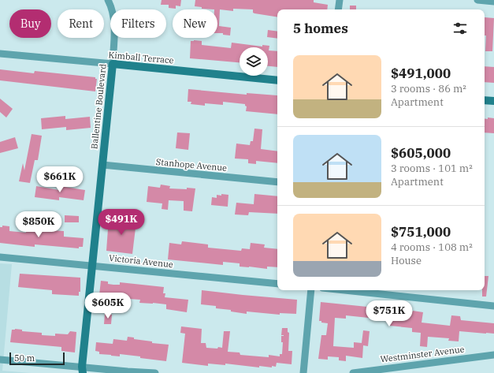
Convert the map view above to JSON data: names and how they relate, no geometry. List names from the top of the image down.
{
  "streets": {
    "street": [
      "Kimball Terrace",
      "Ballentine Boulevard",
      "Stanhope Avenue",
      "Victoria Avenue",
      "Westminster Avenue"
    ]
  },
  "crossings": [
    ["Kimball Terrace", "Ballentine Boulevard"],
    ["Ballentine Boulevard", "Stanhope Avenue"],
    ["Ballentine Boulevard", "Victoria Avenue"]
  ],
  "scale_bar": "50 m",
  "page": {
    "chip": [
      "Buy",
      "Rent",
      "Filters",
      "New"
    ],
    "heading": "5 homes",
    "list": [
      {
        "name": "$491,000",
        "note": "3 rooms · 86 m² · Apartment"
      },
      {
        "name": "$605,000",
        "note": "3 rooms · 101 m² · Apartment"
      },
      {
        "name": "$751,000",
        "note": "4 rooms · 108 m² · House"
      }
    ],
    "price": [
      "$661K",
      "$491K",
      "$850K",
      "$605K",
      "$751K"
    ],
    "scale": "50 m"
  }
}
